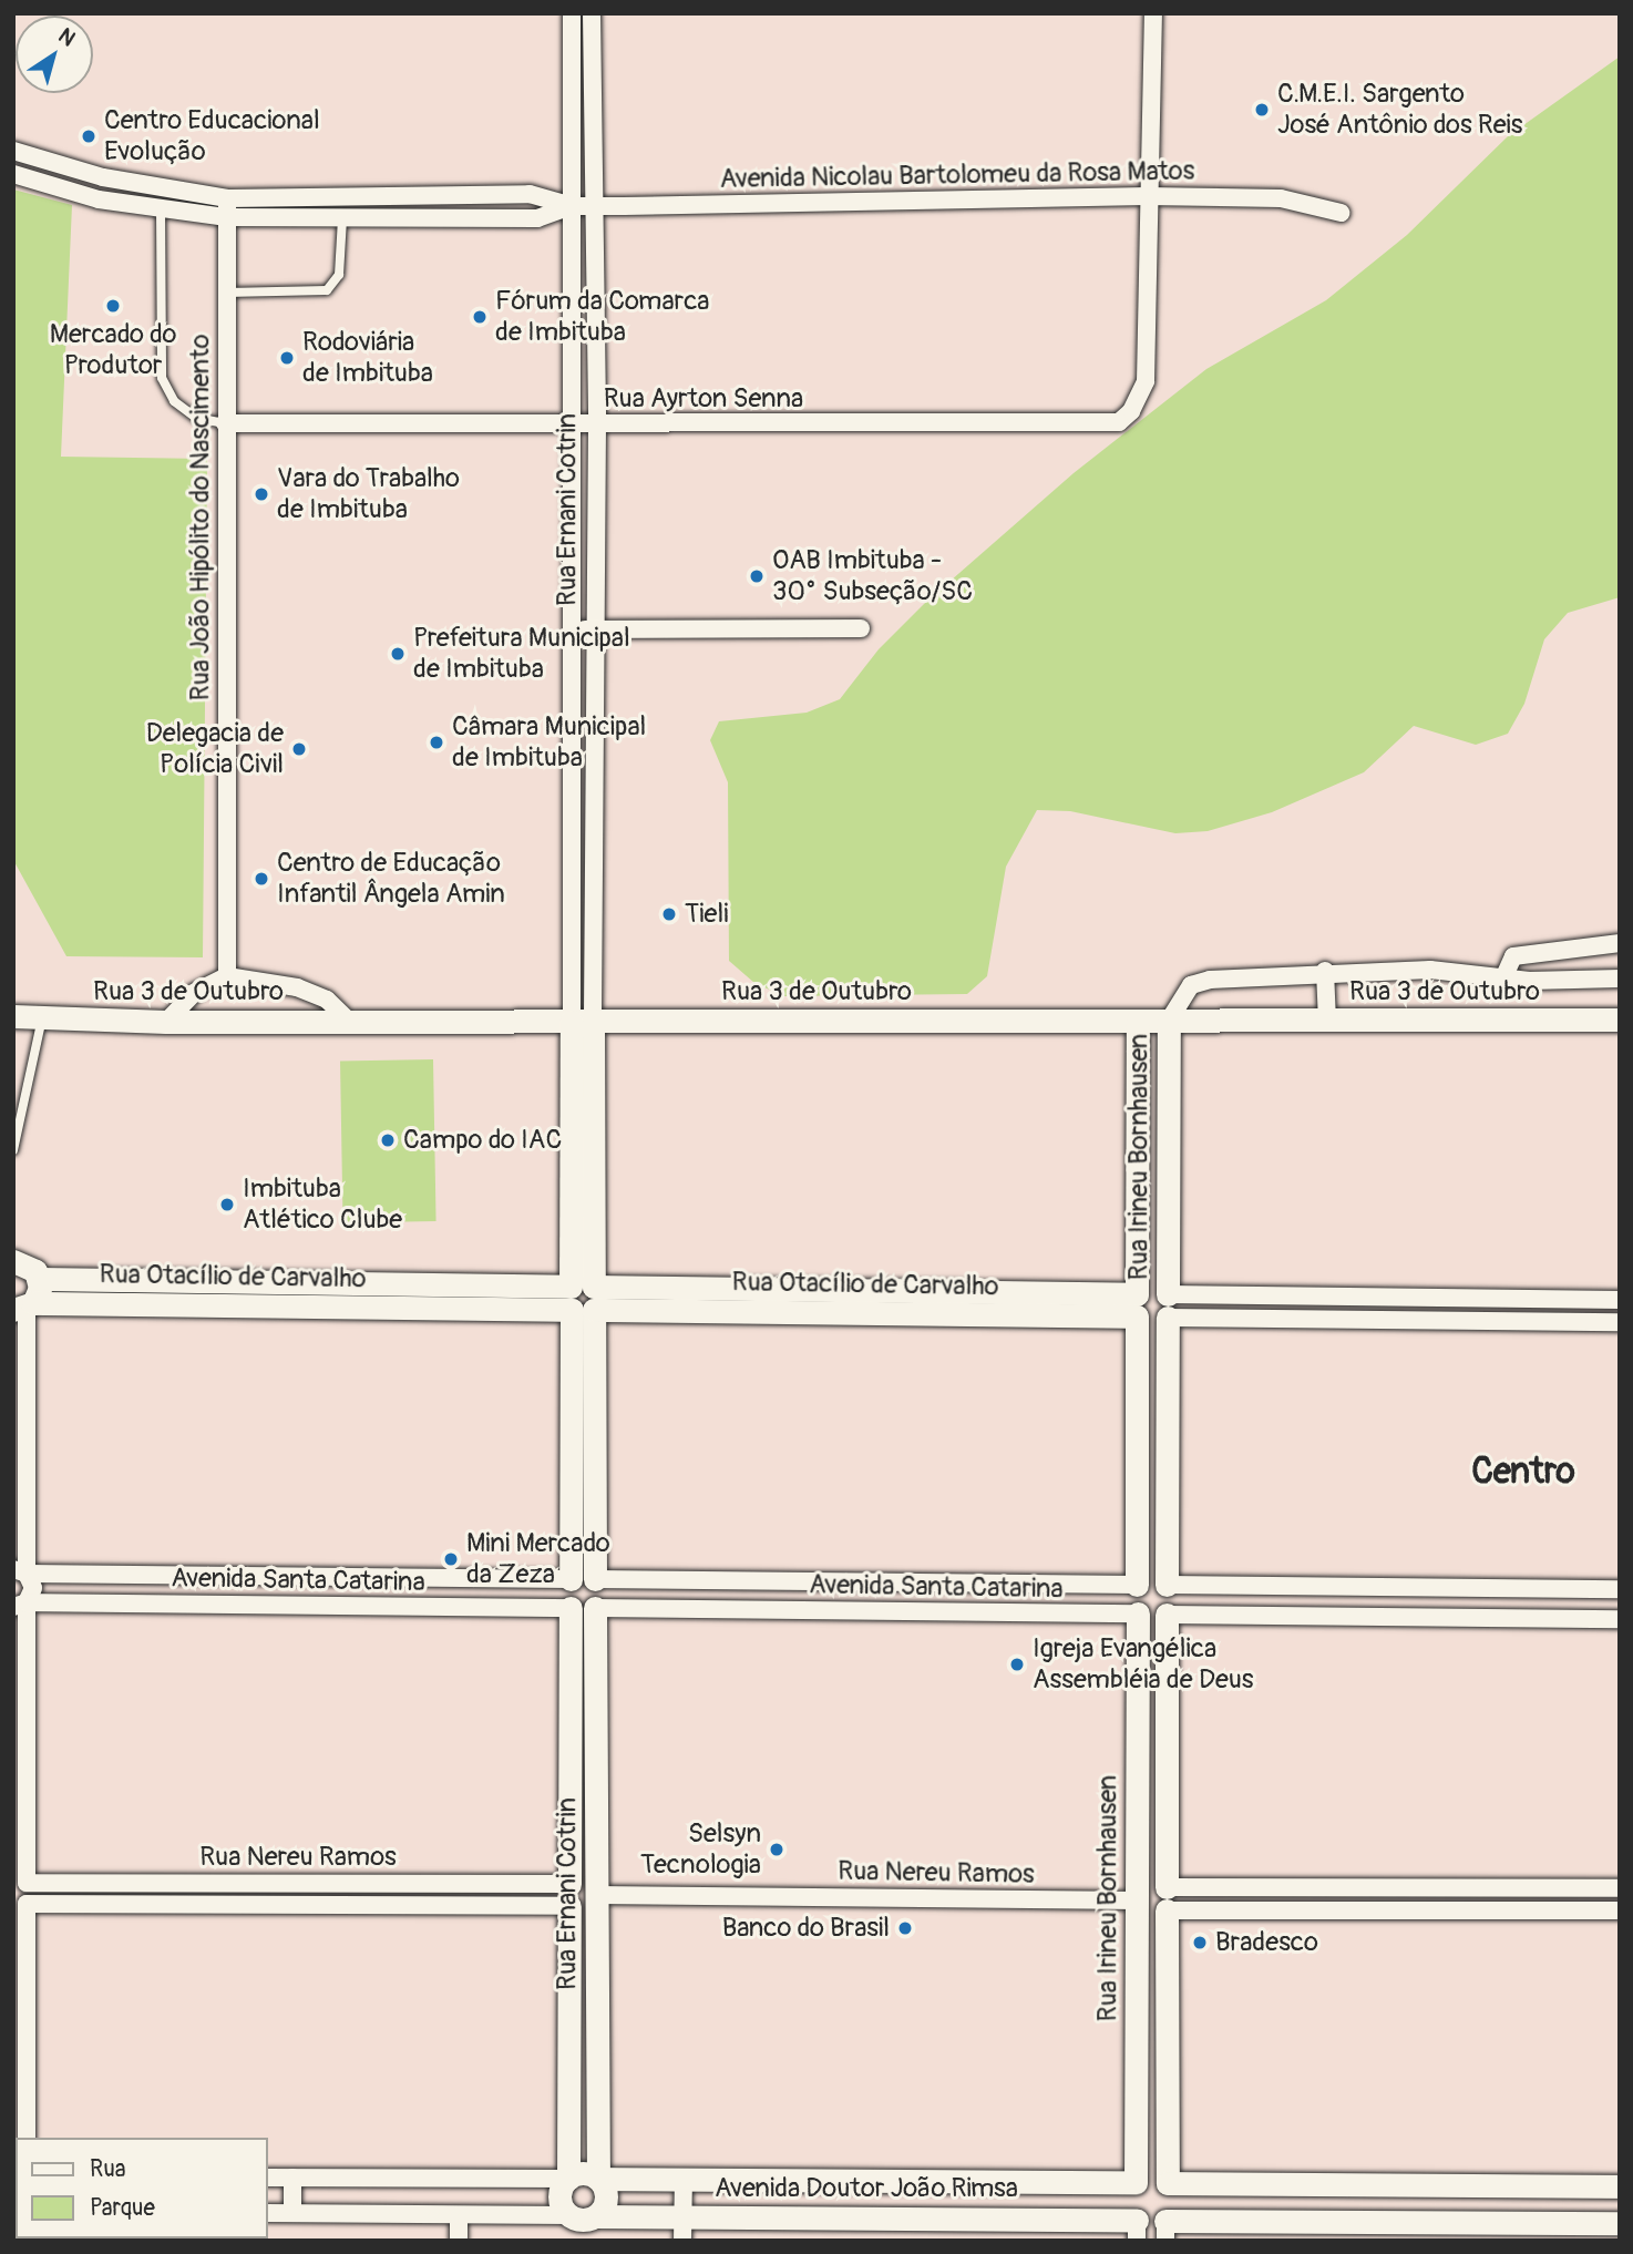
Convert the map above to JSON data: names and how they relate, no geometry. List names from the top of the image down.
{
  "streets": {
    "street": [
      "Avenida Nicolau Bartolomeu da Rosa Matos",
      "Rua Ayrton Senna",
      "Rua Ernani Cotrin",
      "Rua João Hipólito do Nascimento",
      "Rua 3 de Outubro",
      "Rua Irineu Bornhausen",
      "Rua Otacílio de Carvalho",
      "Avenida Santa Catarina",
      "Rua Nereu Ramos",
      "Avenida Doutor João Rimsa"
    ]
  },
  "crossings": [
    ["Avenida Nicolau Bartolomeu da Rosa Matos", "Rua Ayrton Senna"],
    ["Avenida Nicolau Bartolomeu da Rosa Matos", "Rua Ernani Cotrin"],
    ["Avenida Nicolau Bartolomeu da Rosa Matos", "Rua João Hipólito do Nascimento"],
    ["Rua Ayrton Senna", "Rua Ernani Cotrin"],
    ["Rua Ayrton Senna", "Rua João Hipólito do Nascimento"],
    ["Rua Ernani Cotrin", "Rua 3 de Outubro"],
    ["Rua Ernani Cotrin", "Rua Otacílio de Carvalho"],
    ["Rua Ernani Cotrin", "Avenida Santa Catarina"],
    ["Rua Ernani Cotrin", "Rua Nereu Ramos"],
    ["Rua Ernani Cotrin", "Avenida Doutor João Rimsa"],
    ["Rua 3 de Outubro", "Rua Irineu Bornhausen"],
    ["Rua Irineu Bornhausen", "Rua Otacílio de Carvalho"],
    ["Rua Irineu Bornhausen", "Avenida Santa Catarina"],
    ["Rua Irineu Bornhausen", "Rua Nereu Ramos"],
    ["Rua Irineu Bornhausen", "Avenida Doutor João Rimsa"]
  ],
  "districts": ["Centro"],
  "places": [
    "C.M.E.I. Sargento José Antônio dos Reis",
    "Centro Educacional Evolução",
    "Mercado do Produtor",
    "Fórum da Comarca de Imbituba",
    "Rodoviária de Imbituba",
    "Vara do Trabalho de Imbituba",
    "OAB Imbituba - 30° Subseção/SC",
    "Prefeitura Municipal de Imbituba",
    "Câmara Municipal de Imbituba",
    "Delegacia de Polícia Civil",
    "Centro de Educação Infantil Ângela Amin",
    "Tieli",
    "Campo do IAC",
    "Imbituba Atlético Clube",
    "Mini Mercado da Zeza",
    "Igreja Evangélica Assembléia de Deus",
    "Selsyn Tecnologia",
    "Banco do Brasil",
    "Bradesco"
  ],
  "legend": ["Rua", "Parque"],
  "north": "top right"
}
